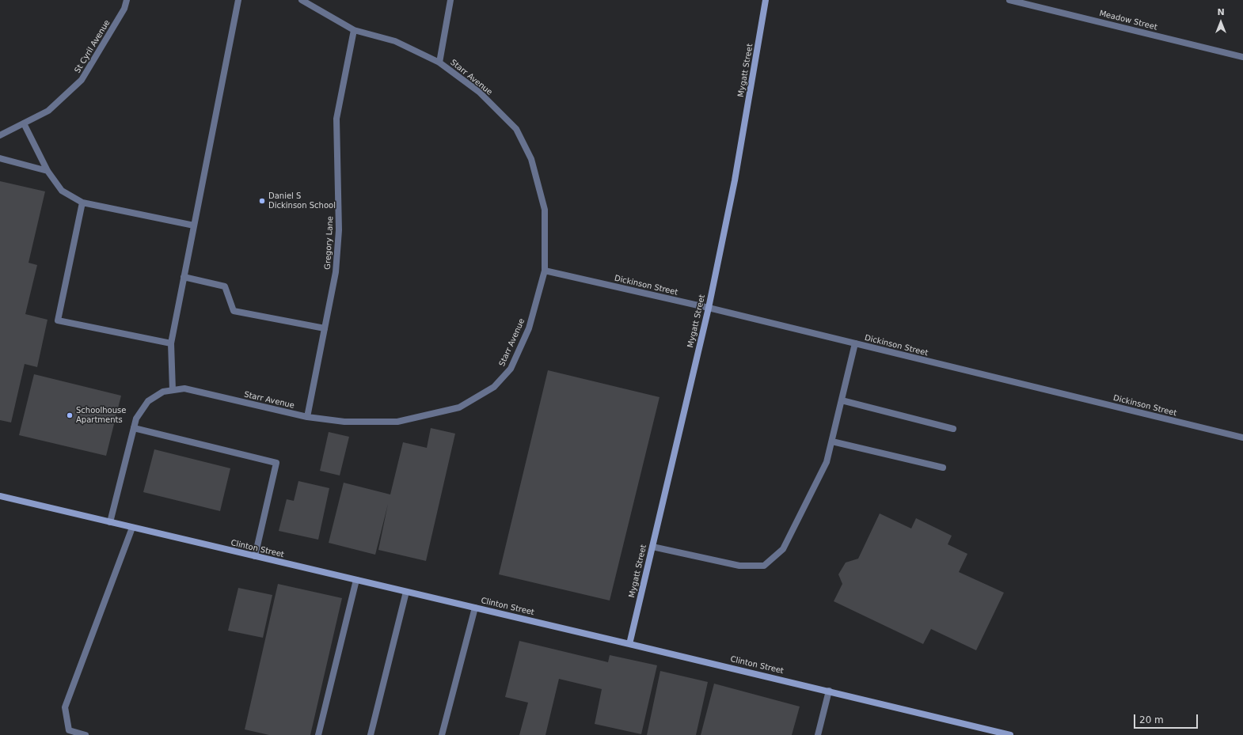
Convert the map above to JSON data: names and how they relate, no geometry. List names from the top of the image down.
{
  "streets": {
    "street": [
      "Meadow Street",
      "St Cyril Avenue",
      "Mygatt Street",
      "Starr Avenue",
      "Gregory Lane",
      "Dickinson Street",
      "Clinton Street"
    ]
  },
  "crossings": [
    ["Mygatt Street", "Dickinson Street"],
    ["Mygatt Street", "Clinton Street"],
    ["Starr Avenue", "Gregory Lane"],
    ["Starr Avenue", "Dickinson Street"],
    ["Starr Avenue", "Clinton Street"]
  ],
  "places": ["Daniel S Dickinson School", "Schoolhouse Apartments"],
  "scale_bar": "20 m",
  "north": "top"
}
